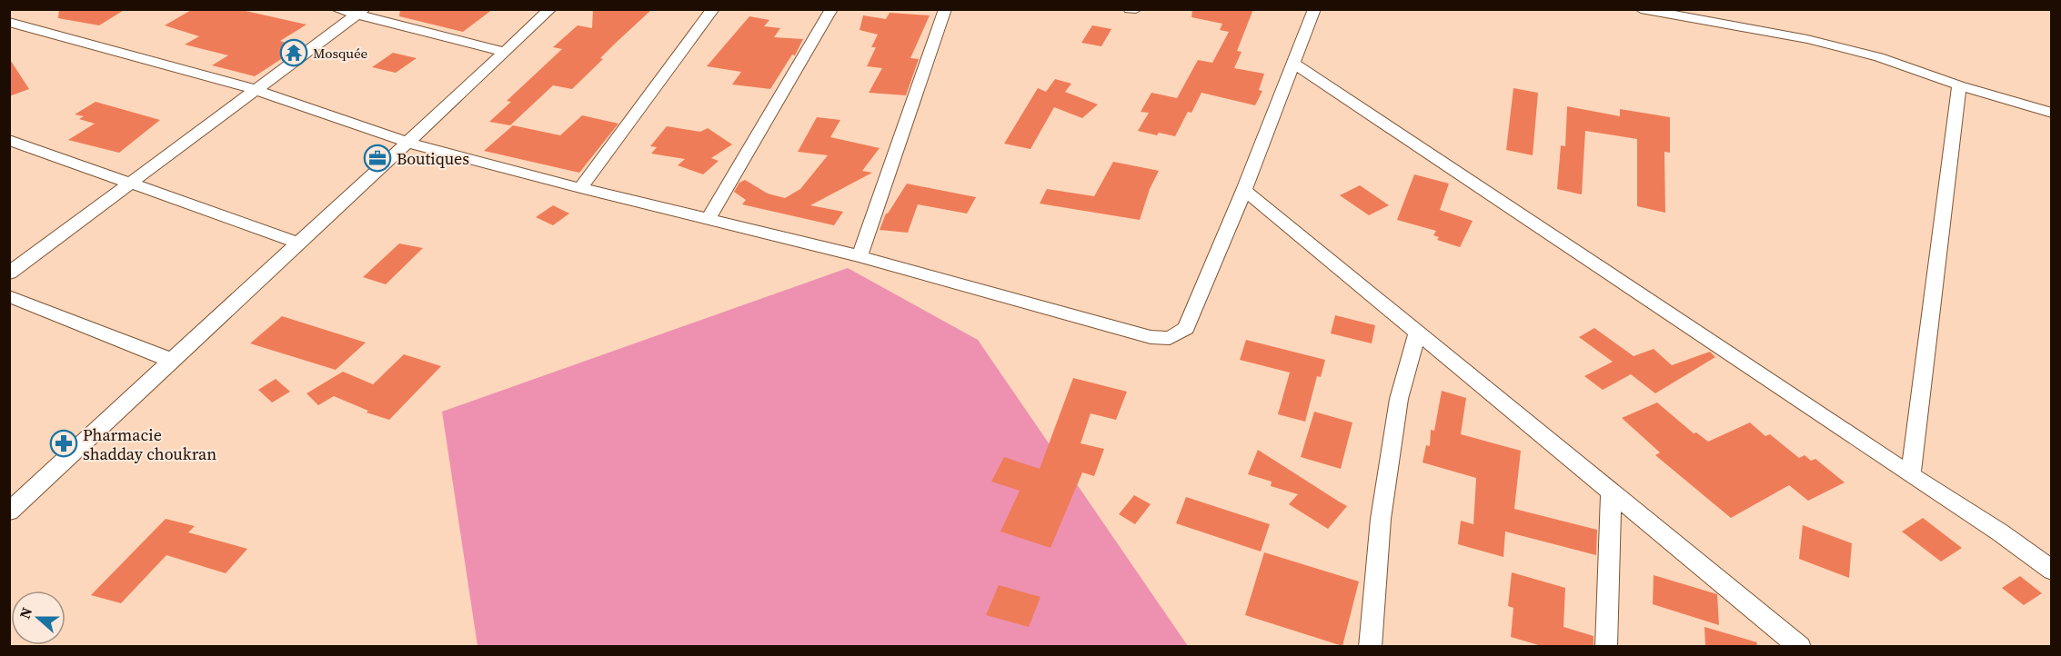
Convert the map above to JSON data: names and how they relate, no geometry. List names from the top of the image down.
{
  "places": {
    "temple": ["Mosquée"],
    "office": ["Boutiques"],
    "pharmacy": ["Pharmacie shadday choukran"]
  },
  "north": "left"
}
